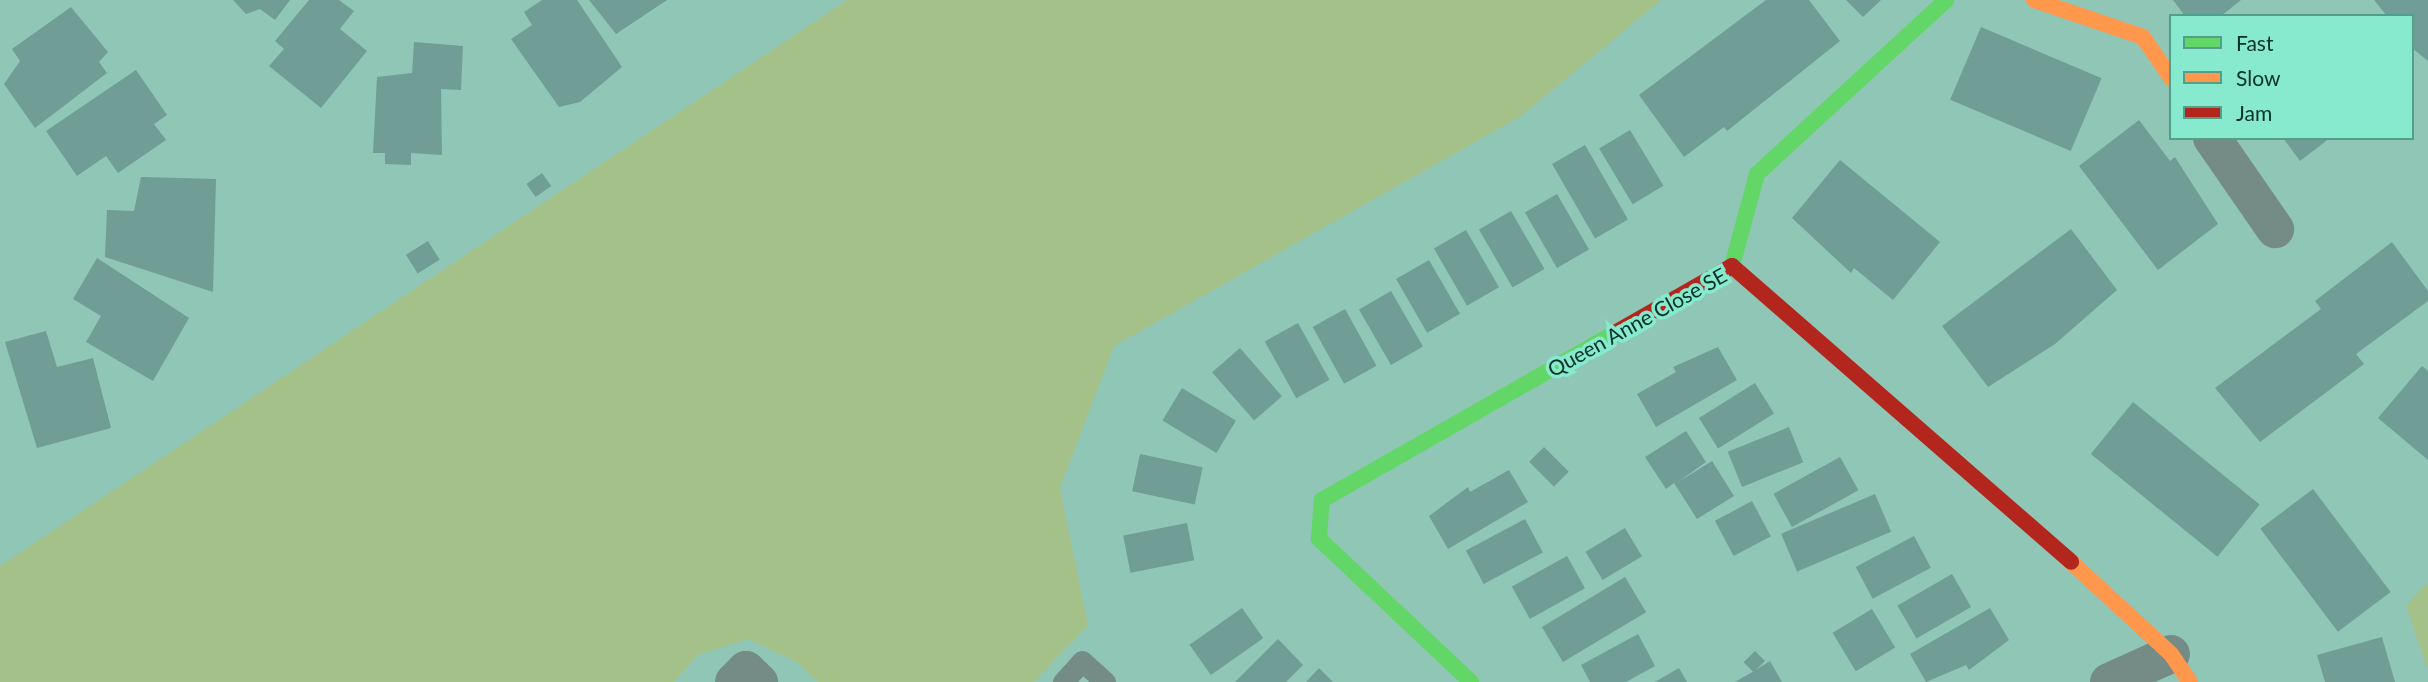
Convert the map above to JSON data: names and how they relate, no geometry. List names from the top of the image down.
{
  "streets": {
    "street": ["Queen Anne Close SE"]
  },
  "legend": ["Fast", "Slow", "Jam"]
}
